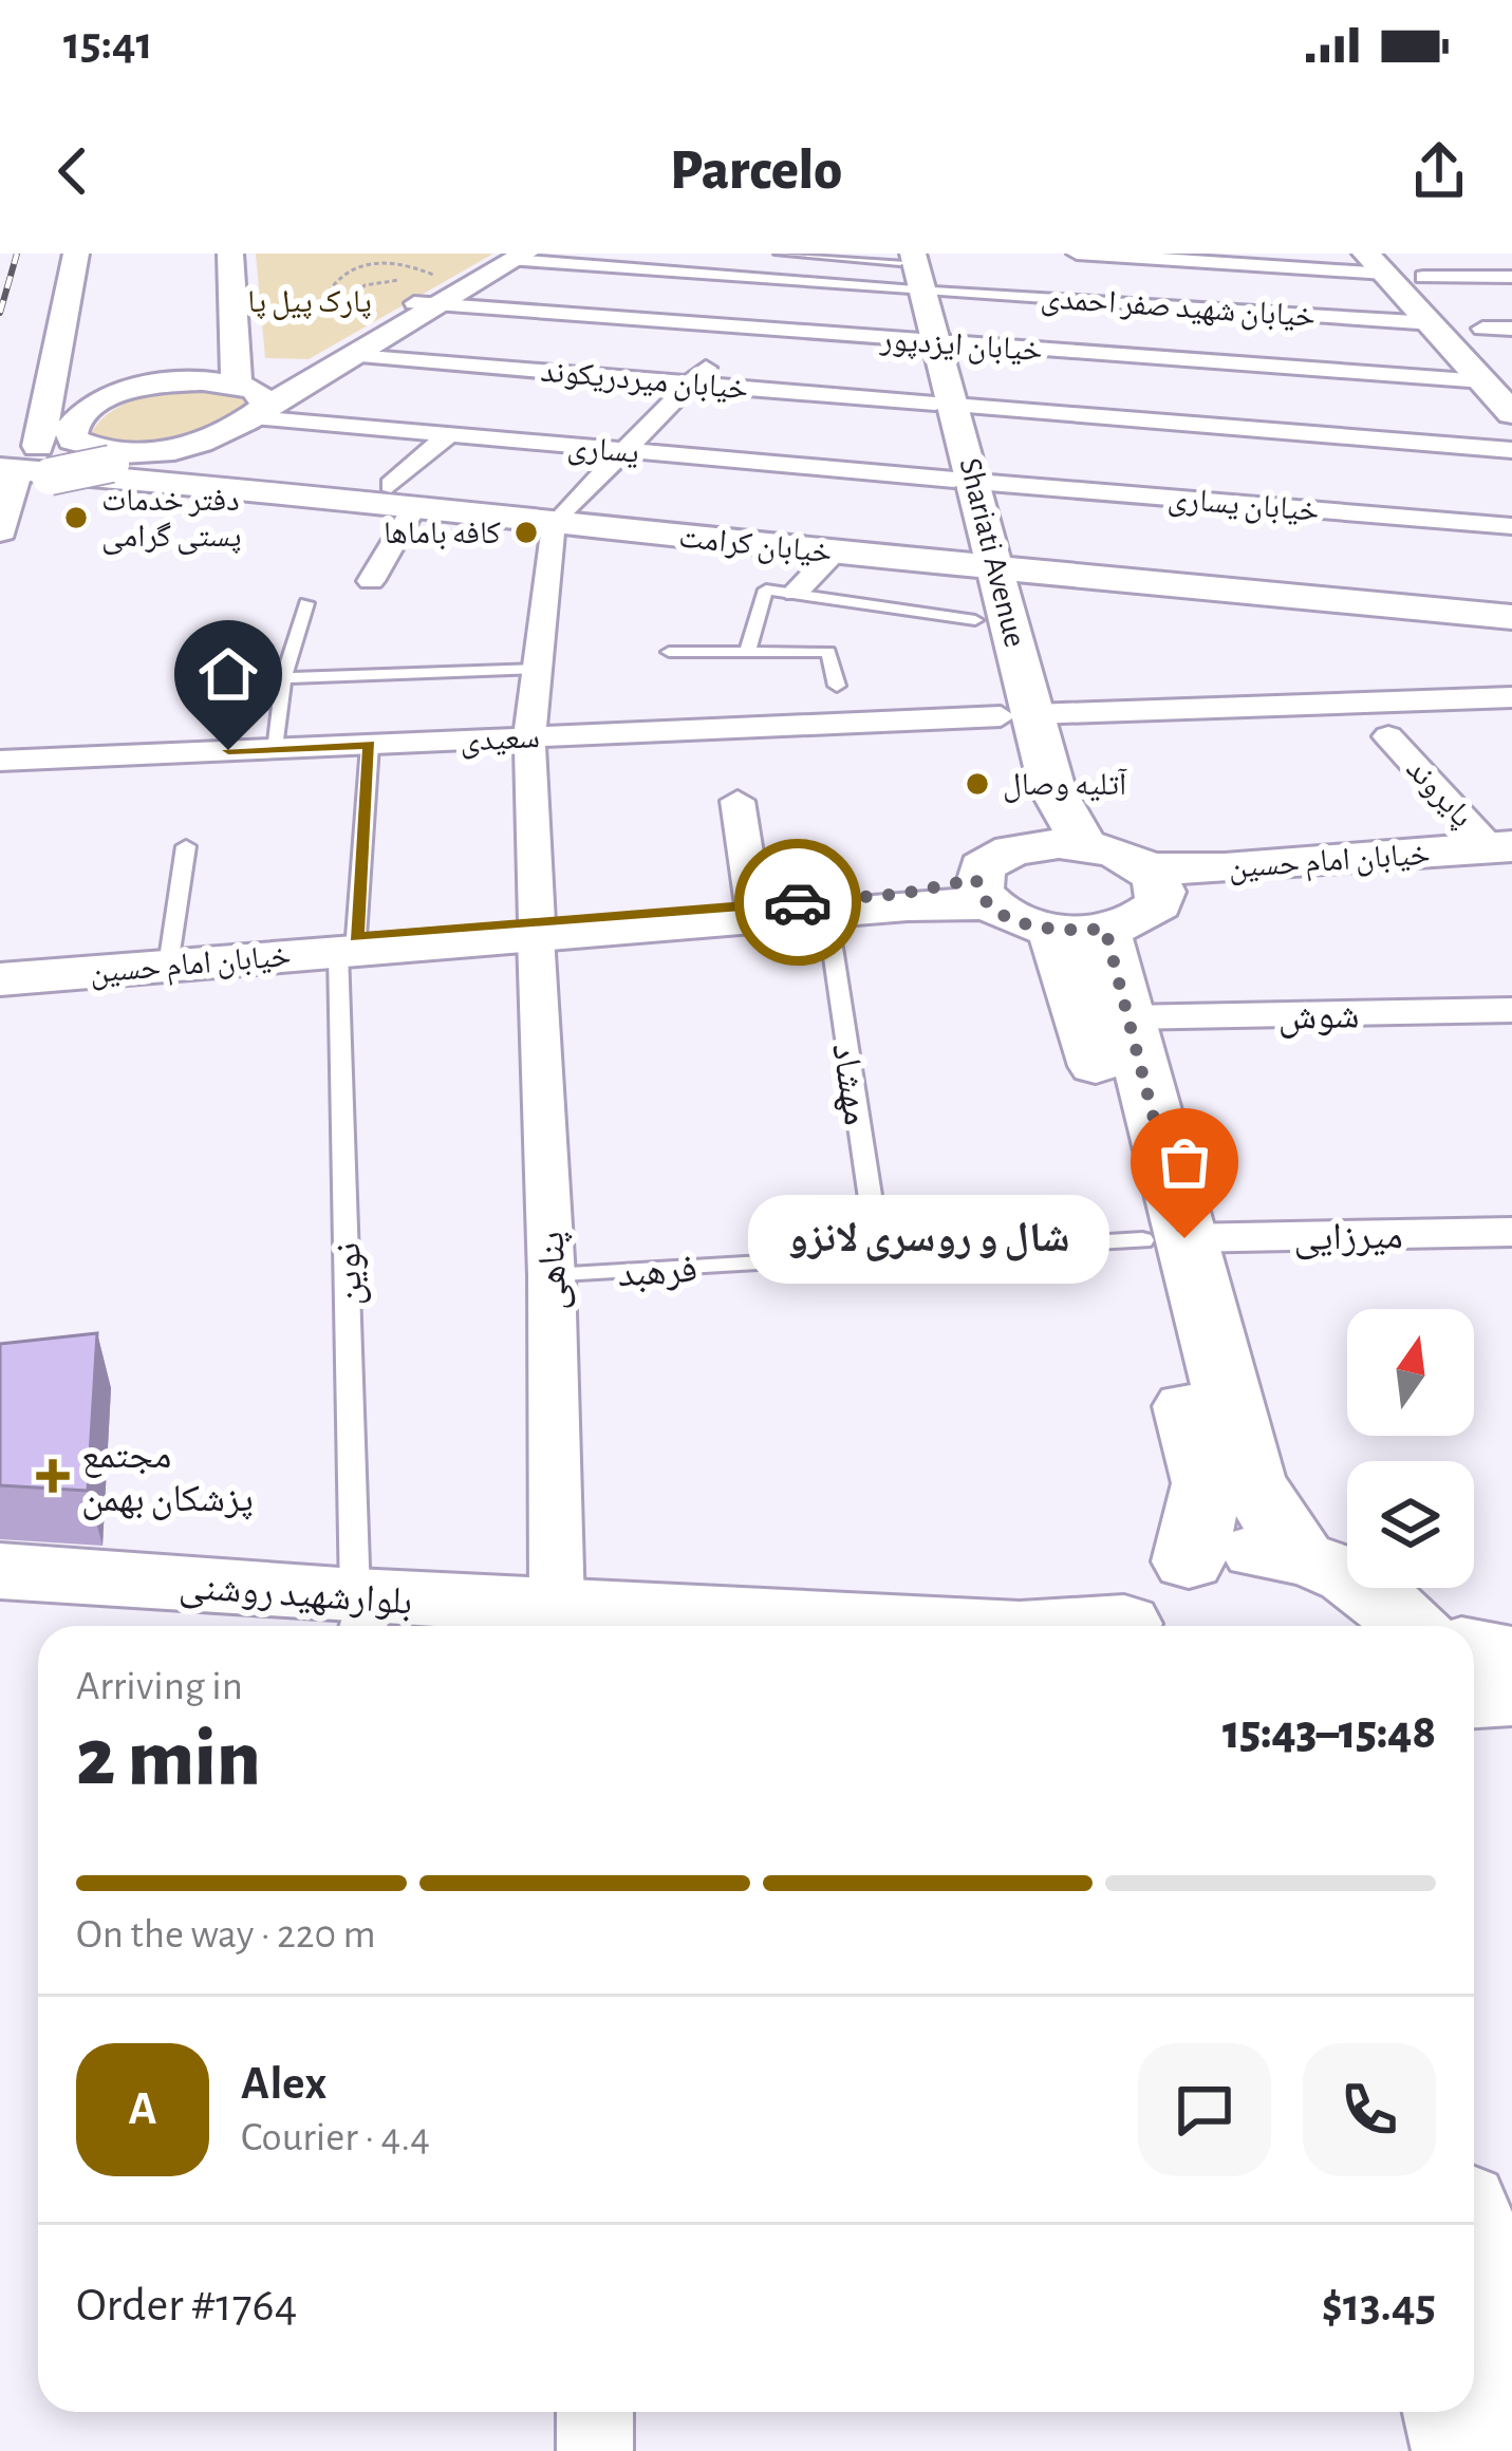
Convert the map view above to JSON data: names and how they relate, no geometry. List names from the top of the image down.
{
  "streets": {
    "main road": [
      "خیابان کرامت",
      "Shariati Avenue",
      "خیابان امام حسین",
      "بلوارشهید روشنی"
    ],
    "street": [
      "خیابان شهید صفر احمدی",
      "خیابان ایزدپور",
      "خیابان میردریکوند",
      "یساری",
      "خیابان یساری",
      "سعیدی",
      "پایروند",
      "شوش",
      "میرزایی",
      "پناهی"
    ],
    "lane": ["مهشاد", "فرهبد", "نوین"]
  },
  "crossings": [
    ["خیابان شهید صفر احمدی", "خیابان ایزدپور"],
    ["خیابان شهید صفر احمدی", "Shariati Avenue"],
    ["خیابان ایزدپور", "Shariati Avenue"],
    ["خیابان میردریکوند", "Shariati Avenue"],
    ["یساری", "خیابان یساری"],
    ["یساری", "Shariati Avenue"],
    ["خیابان یساری", "Shariati Avenue"],
    ["خیابان کرامت", "Shariati Avenue"],
    ["Shariati Avenue", "سعیدی"],
    ["سعیدی", "پناهی"],
    ["سعیدی", "نوین"],
    ["پایروند", "خیابان امام حسین"],
    ["خیابان امام حسین", "مهشاد"],
    ["خیابان امام حسین", "پناهی"],
    ["خیابان امام حسین", "نوین"],
    ["مهشاد", "فرهبد"],
    ["میرزایی", "فرهبد"],
    ["فرهبد", "پناهی"],
    ["نوین", "بلوارشهید روشنی"]
  ],
  "parks": ["پارک پیل پا"],
  "places": {
    "other": [
      "دفتر خدمات پستی گرامی",
      "کافه باماها",
      "آتلیه وصال",
      "شال و روسری لانزو"
    ],
    "health": ["مجتمع پزشکان بهمن"]
  },
  "north": "top",
  "page": {
    "status": "15:41",
    "header": "Parcelo",
    "bubble": "شال و روسری لانزو",
    "heading": ["2 min", "Arriving in", "15:43–15:48"],
    "panel": [
      "Alex",
      "Courier · 4.4",
      "Order #1764",
      "$13.45"
    ],
    "bar": "On the way · 220 m",
    "round": "A"
  }
}
